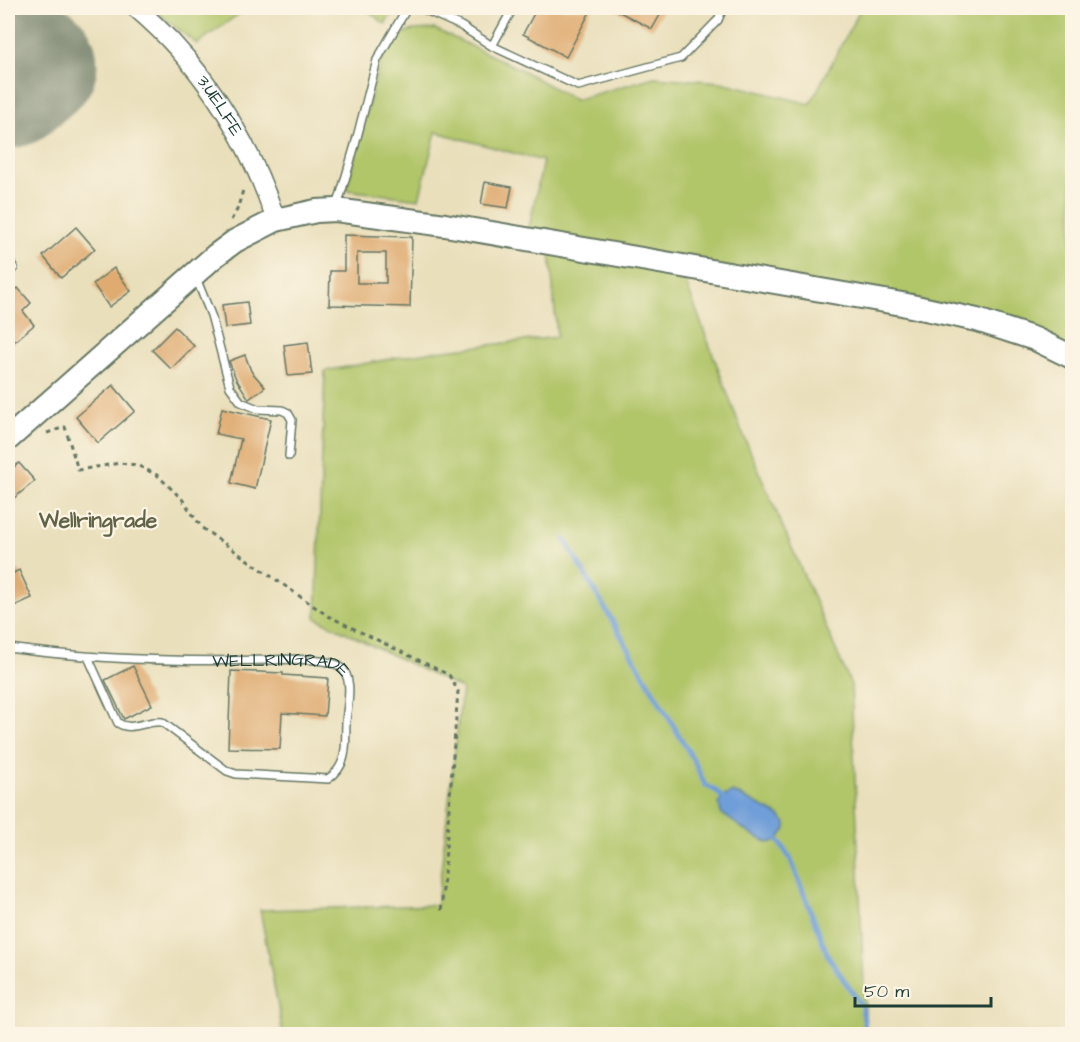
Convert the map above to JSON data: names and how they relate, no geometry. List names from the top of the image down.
{
  "streets": {
    "street": ["3.UELFE"],
    "lane": ["WELLRINGRADE"]
  },
  "districts": ["Wellringrade"],
  "scale_bar": "50 m"
}
